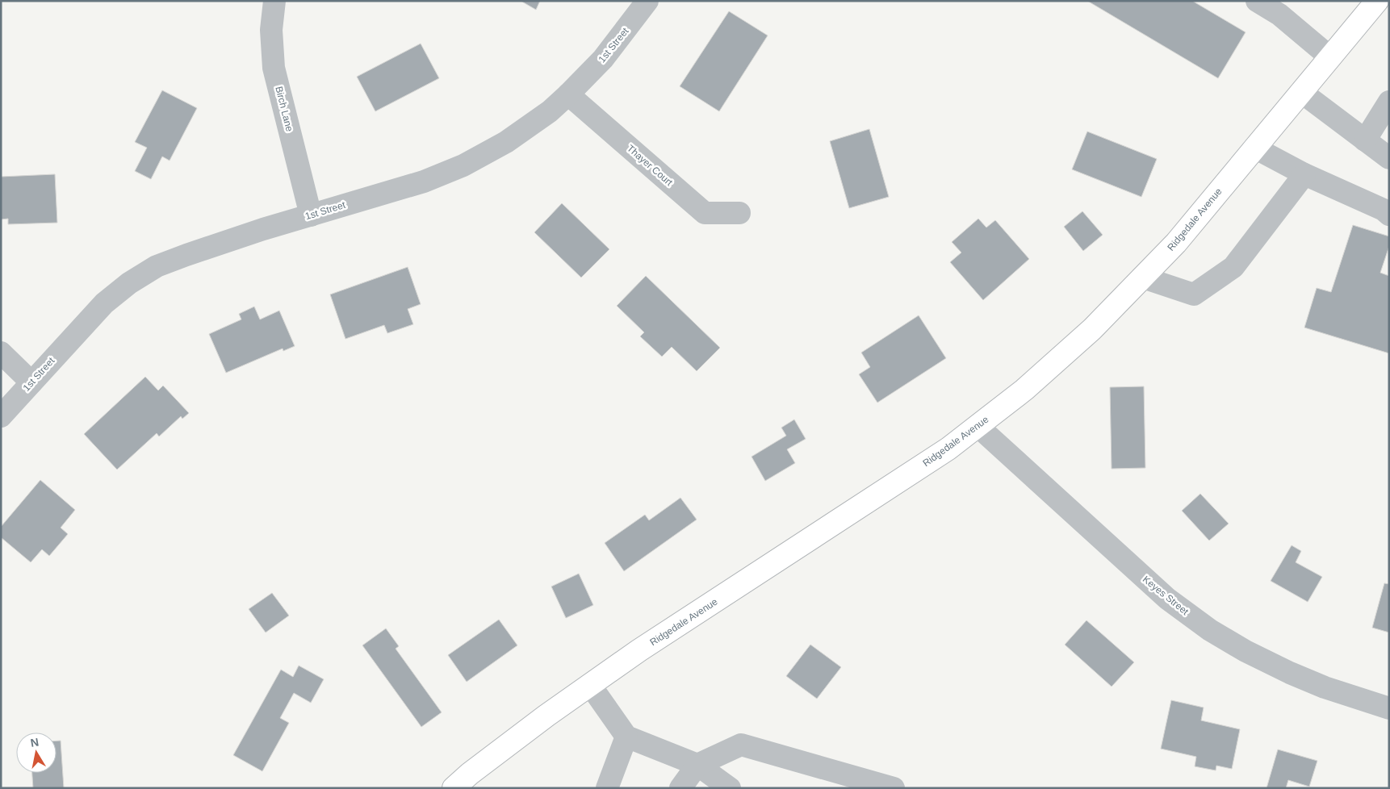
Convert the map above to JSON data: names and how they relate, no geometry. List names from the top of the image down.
{
  "streets": {
    "main road": ["Ridgedale Avenue"],
    "street": [
      "1st Street",
      "Birch Lane",
      "Thayer Court",
      "Keyes Street"
    ]
  },
  "crossings": [
    ["1st Street", "Birch Lane"],
    ["1st Street", "Thayer Court"],
    ["Ridgedale Avenue", "Keyes Street"]
  ],
  "north": "top"
}
